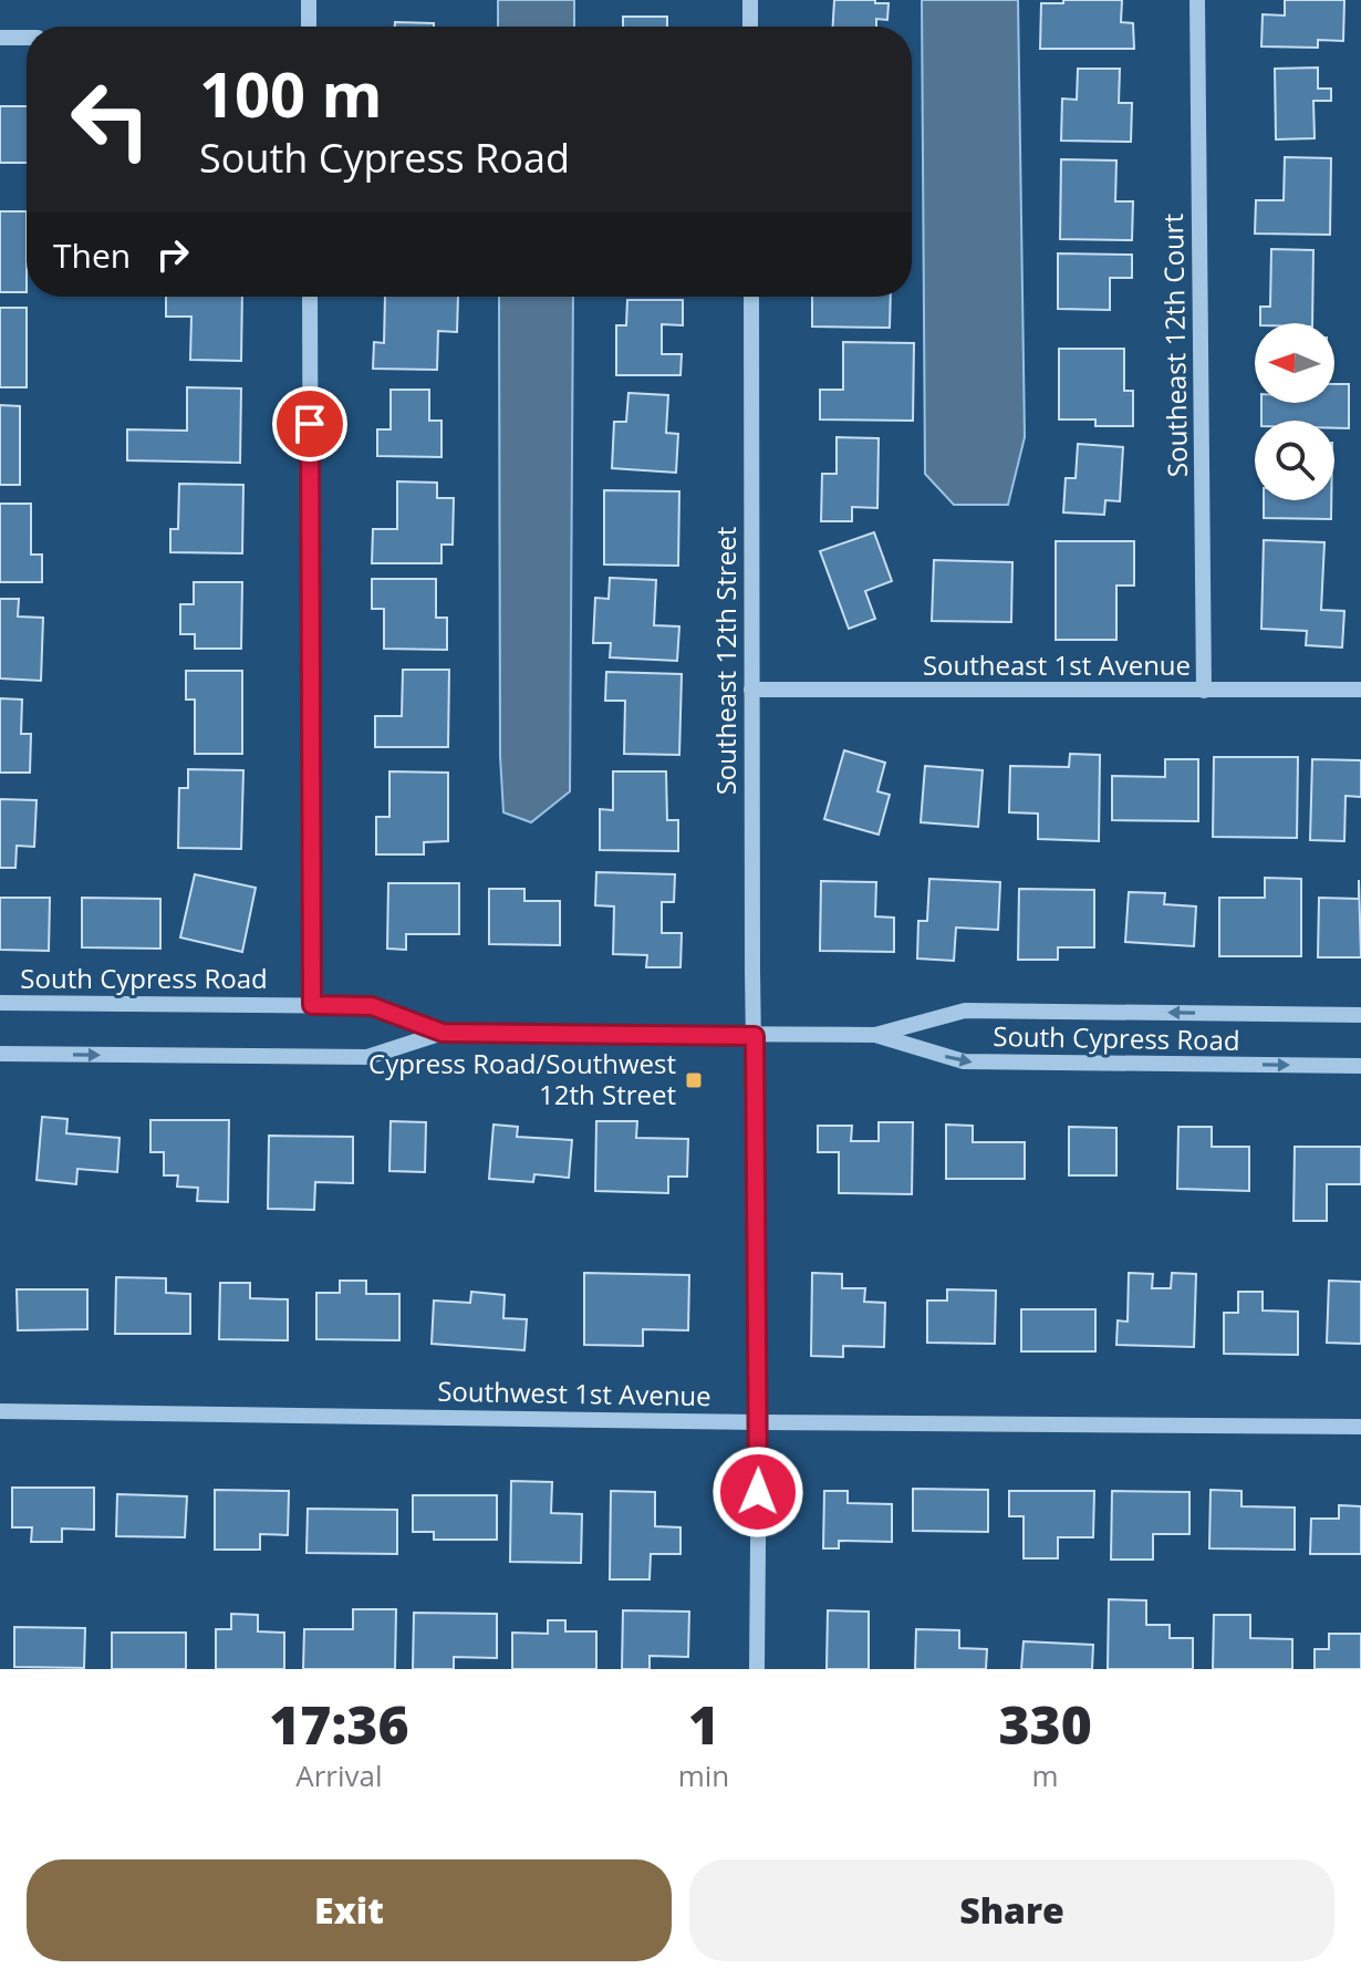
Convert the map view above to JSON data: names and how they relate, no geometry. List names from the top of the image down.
{
  "streets": {
    "street": [
      "Southeast 12th Court",
      "Southeast 12th Street",
      "Southeast 1st Avenue",
      "South Cypress Road",
      "Southwest 1st Avenue"
    ]
  },
  "crossings": [
    ["Southeast 12th Court", "Southeast 1st Avenue"],
    ["Southeast 12th Street", "Southeast 1st Avenue"],
    ["Southeast 12th Street", "South Cypress Road"],
    ["Southeast 12th Street", "Southwest 1st Avenue"]
  ],
  "places": {
    "transit": ["Cypress Road/Southwest 12th Street"]
  },
  "north": "left",
  "page": {
    "turn": ["100 m", "South Cypress Road"],
    "then": "Then",
    "eta": [
      "17:36",
      "Arrival",
      "1",
      "min",
      "330",
      "m"
    ],
    "buttons": ["Exit", "Share"]
  }
}
